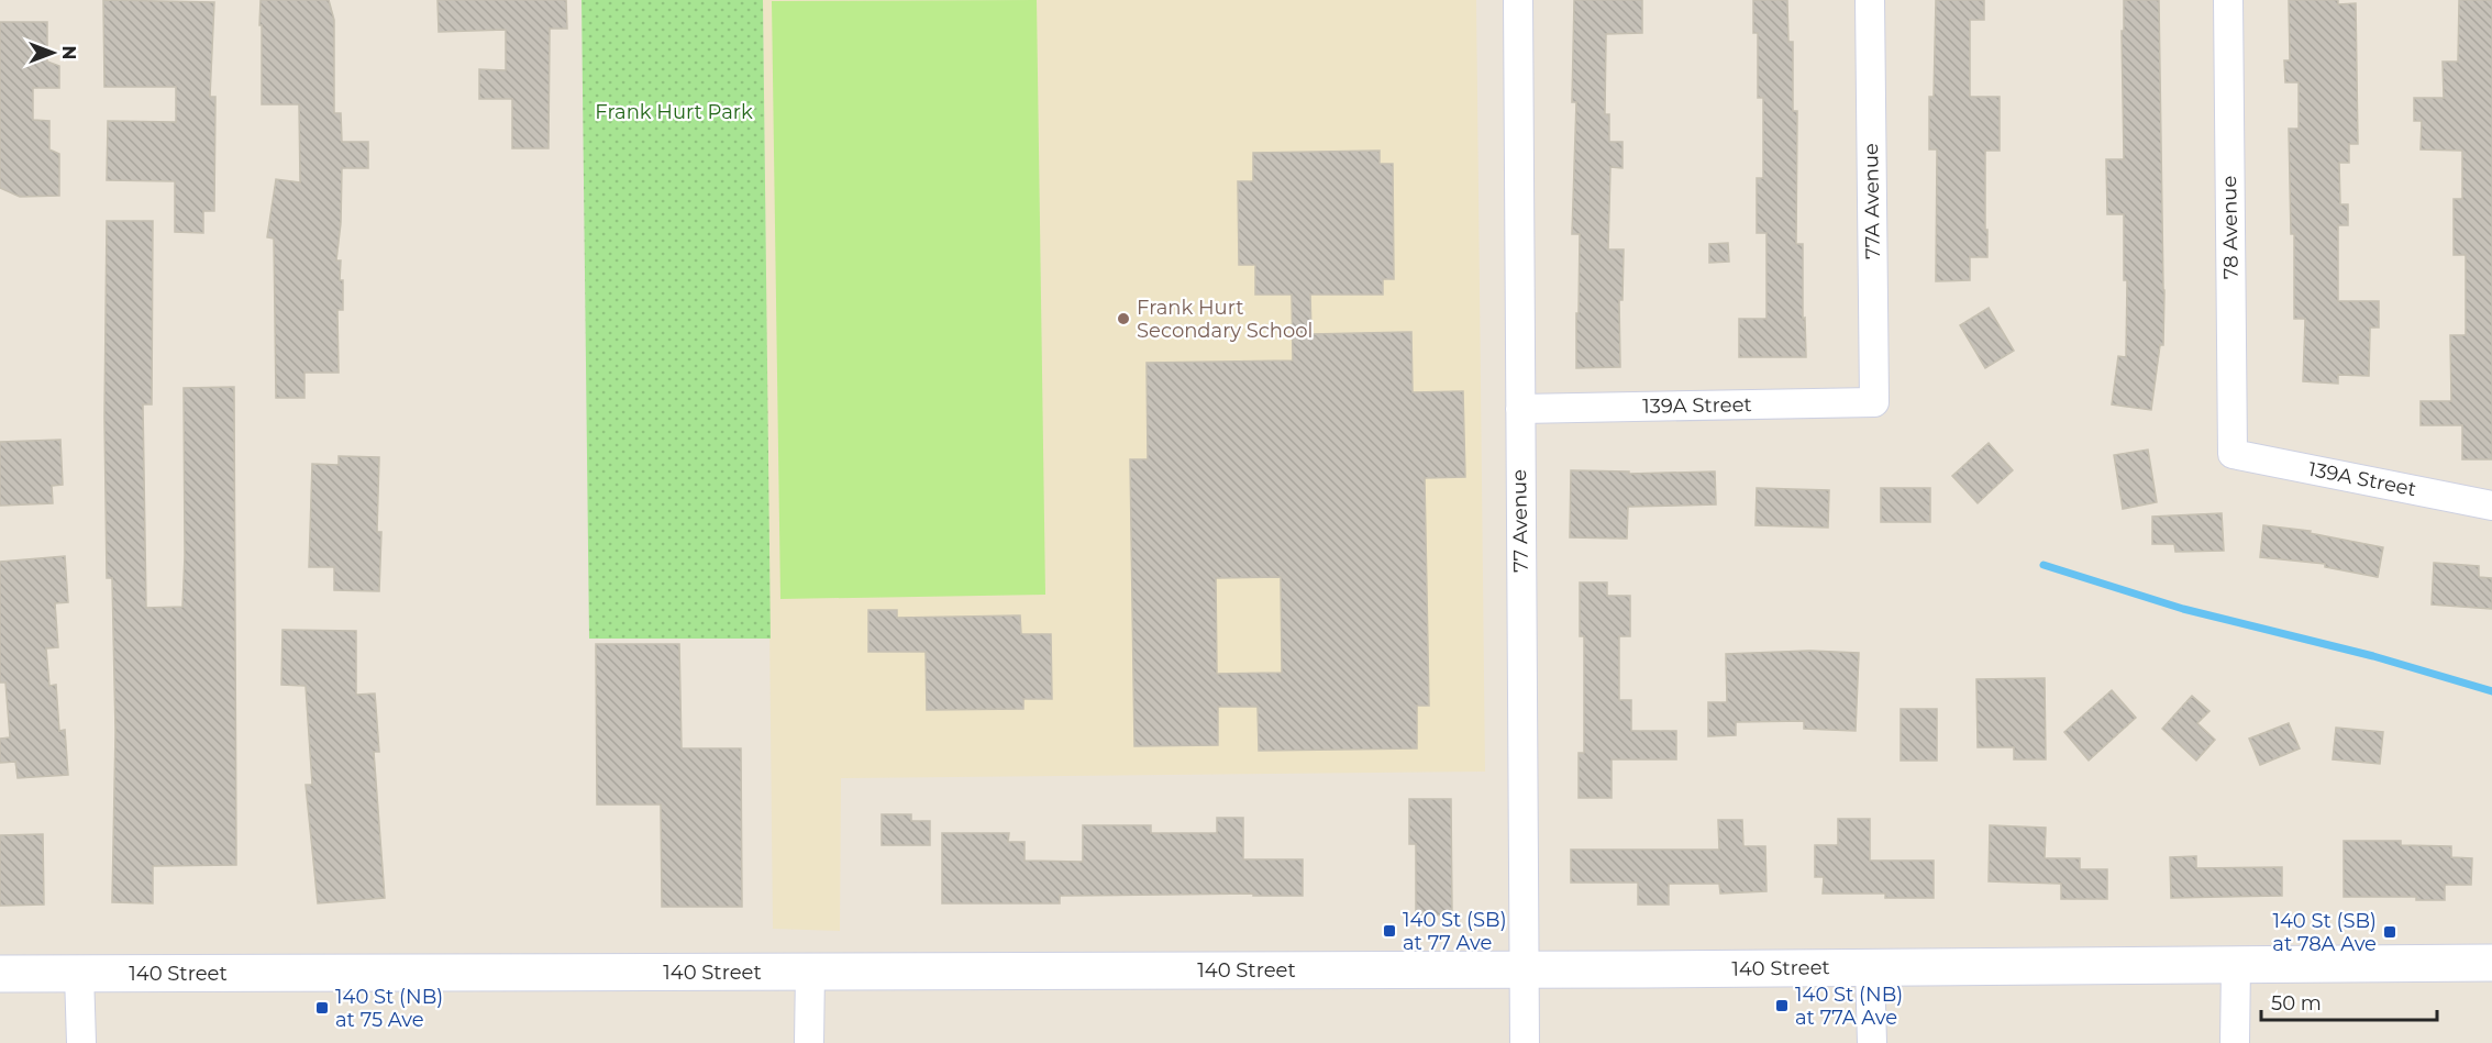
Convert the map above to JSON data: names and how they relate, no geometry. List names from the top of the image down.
{
  "streets": {
    "main road": ["140 Street"],
    "street": [
      "77A Avenue",
      "78 Avenue",
      "139A Street",
      "77 Avenue"
    ]
  },
  "crossings": [
    ["77A Avenue", "139A Street"],
    ["78 Avenue", "139A Street"],
    ["139A Street", "77 Avenue"],
    ["77 Avenue", "140 Street"]
  ],
  "parks": ["Frank Hurt Park"],
  "places": {
    "other": ["Frank Hurt Secondary School"],
    "transit": [
      "140 St (SB) at 77 Ave",
      "140 St (SB) at 78A Ave",
      "140 St (NB) at 77A Ave",
      "140 St (NB) at 75 Ave"
    ]
  },
  "scale_bar": "50 m",
  "north": "right"
}
